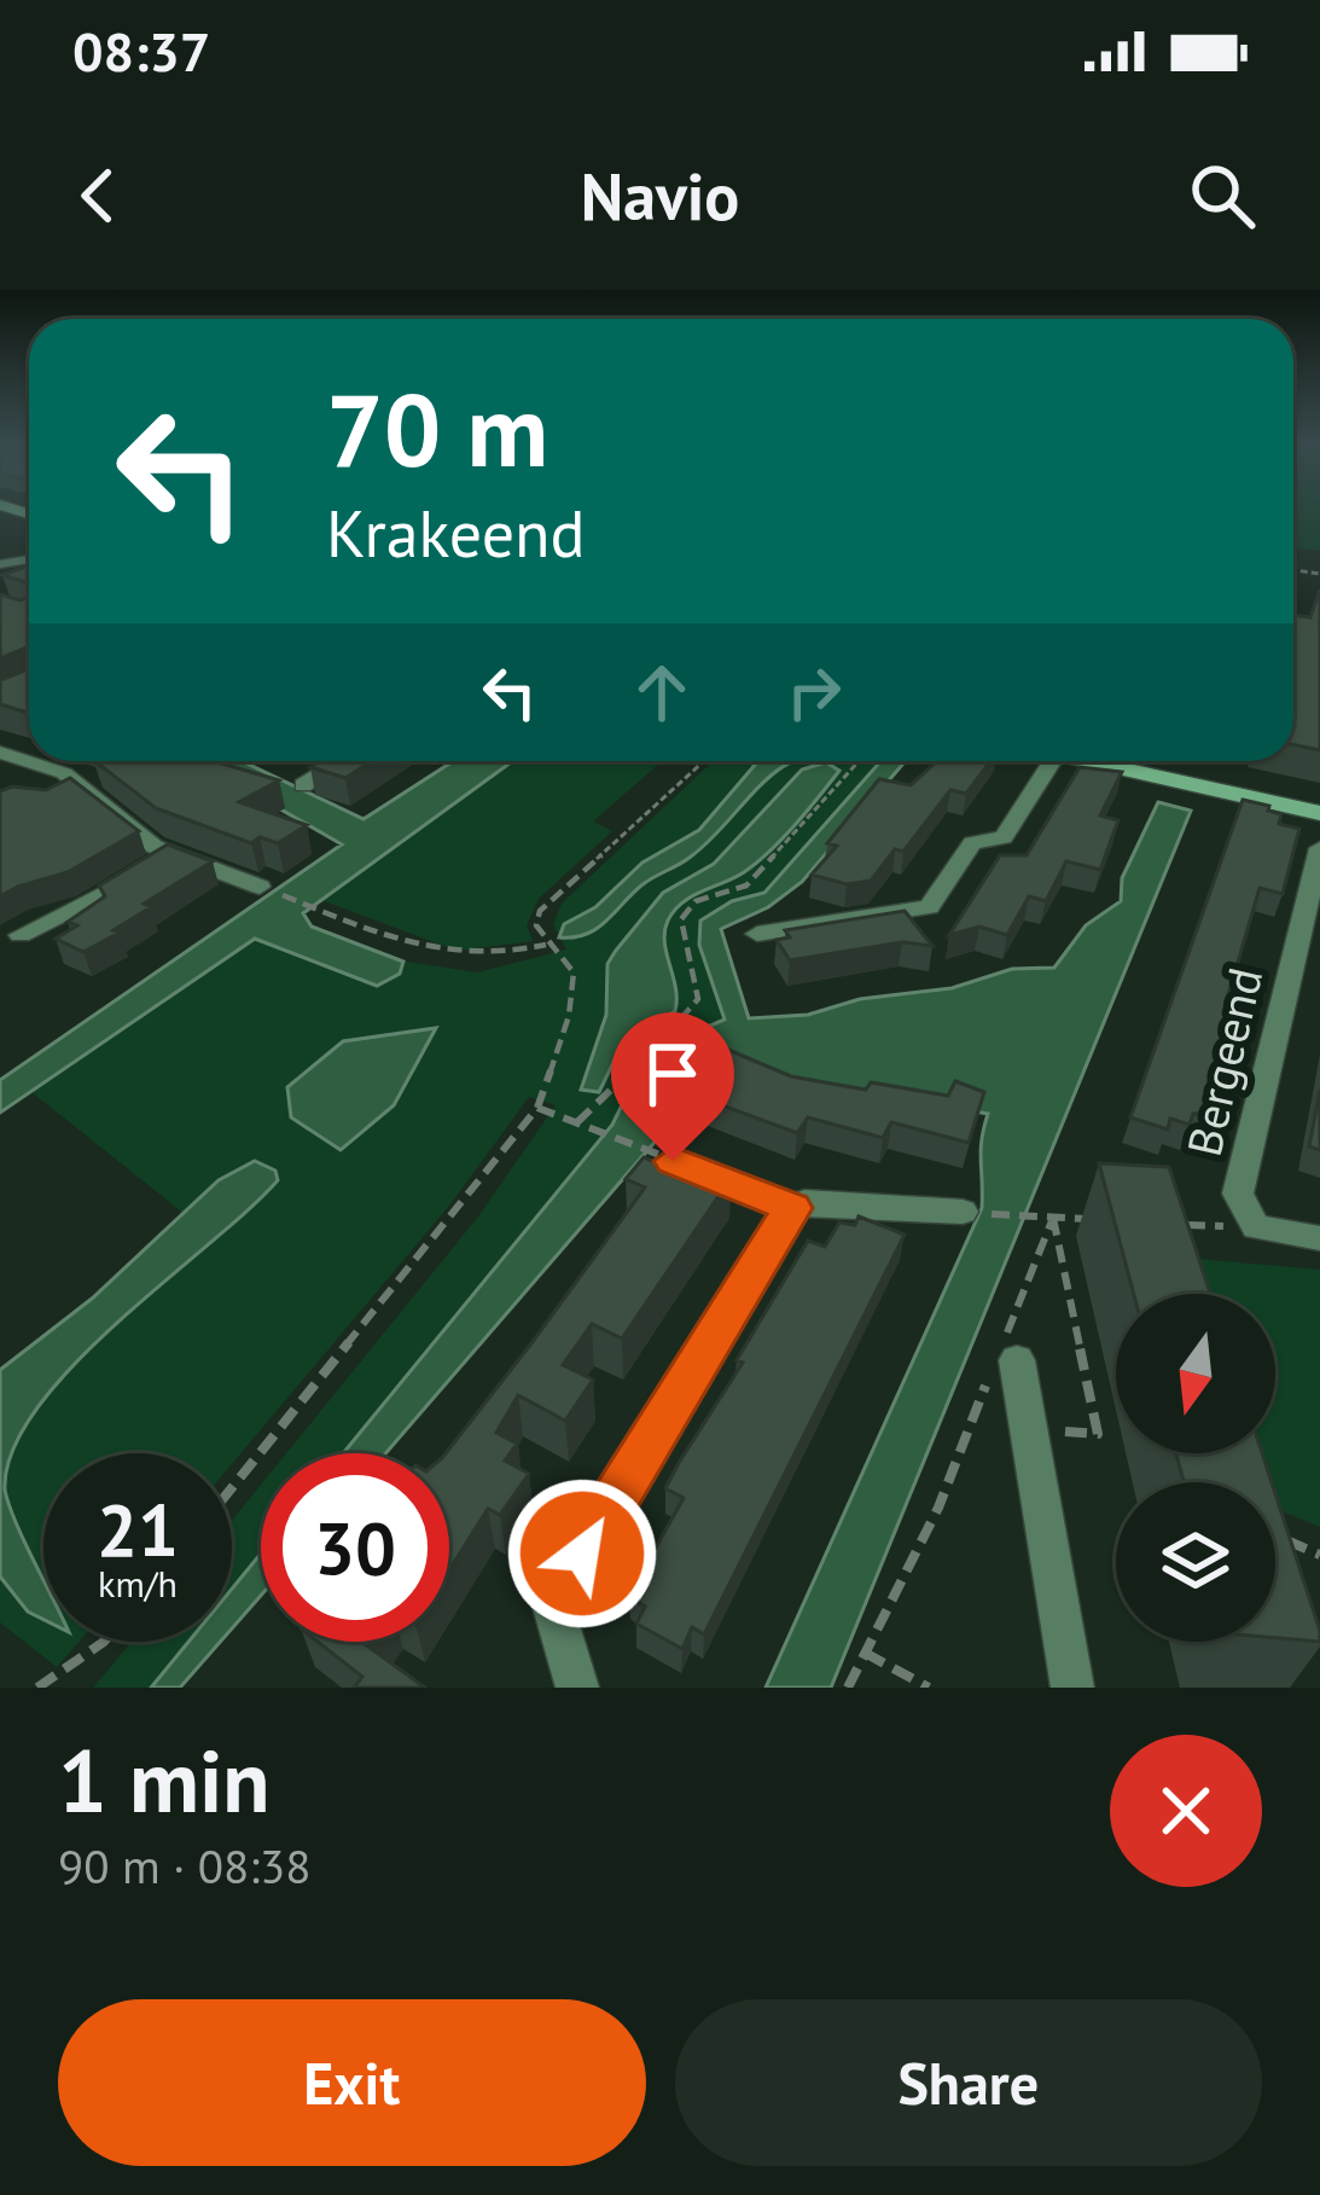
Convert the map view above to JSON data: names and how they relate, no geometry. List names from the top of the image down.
{
  "streets": {
    "street": ["Bergeend"]
  },
  "north": "bottom",
  "page": {
    "status": "08:37",
    "header": "Navio",
    "turn": ["70 m", "Krakeend"],
    "speed": "21 km/h",
    "limit": "30",
    "heading": ["1 min", "90 m · 08:38"],
    "buttons": ["Exit", "Share"]
  }
}
